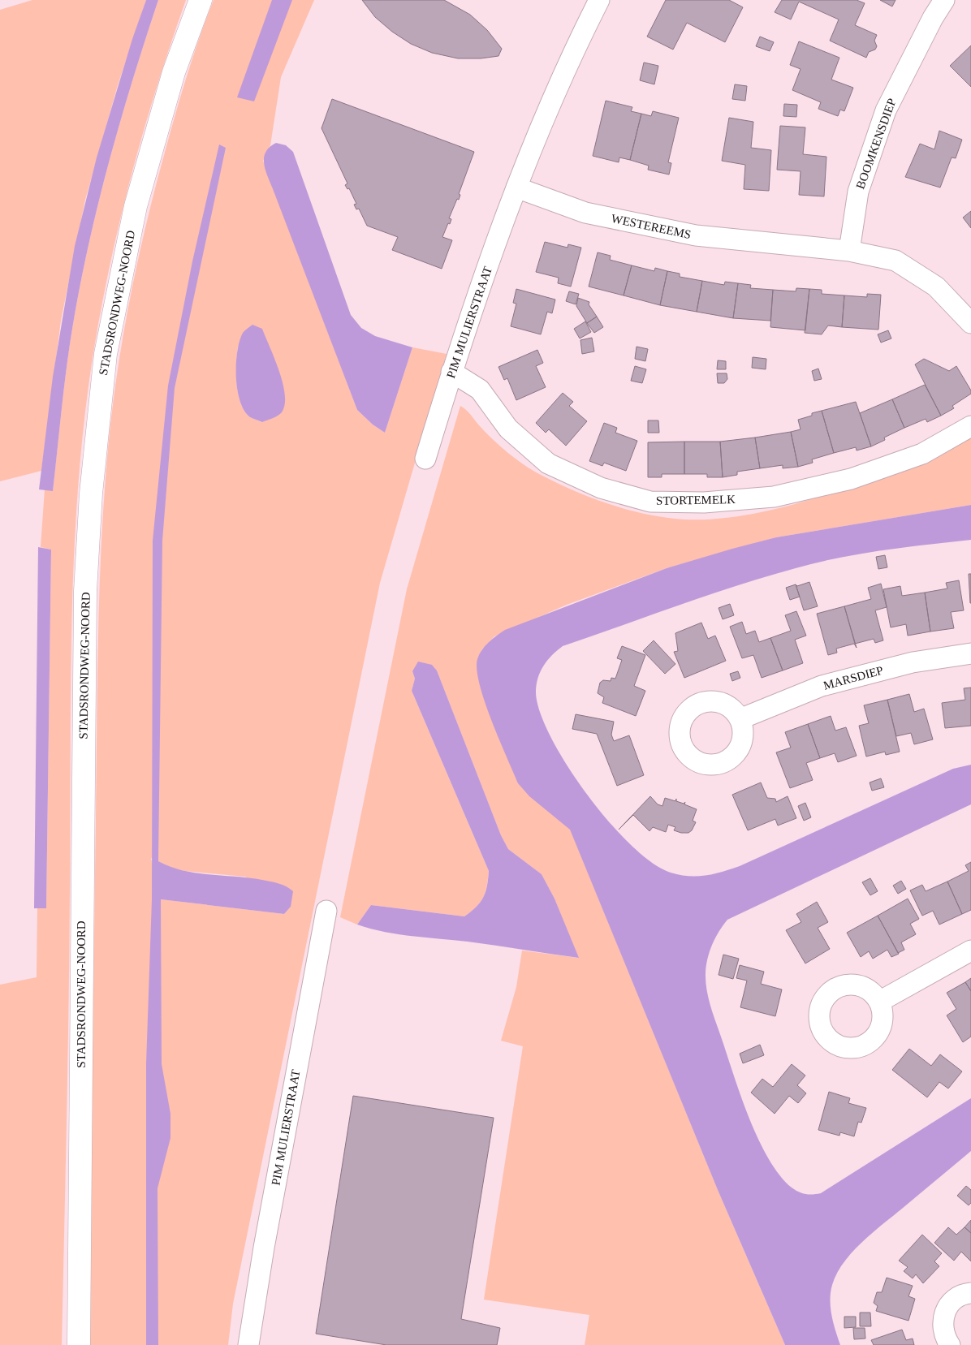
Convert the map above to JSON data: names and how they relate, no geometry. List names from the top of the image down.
{
  "streets": {
    "main road": ["STADSRONDWEG-NOORD"],
    "street": [
      "BOOMKENSDIEP",
      "WESTEREEMS",
      "PIM MULIERSTRAAT",
      "STORTEMELK",
      "MARSDIEP"
    ]
  },
  "crossings": [
    ["BOOMKENSDIEP", "WESTEREEMS"],
    ["WESTEREEMS", "PIM MULIERSTRAAT"],
    ["PIM MULIERSTRAAT", "STORTEMELK"]
  ]
}
